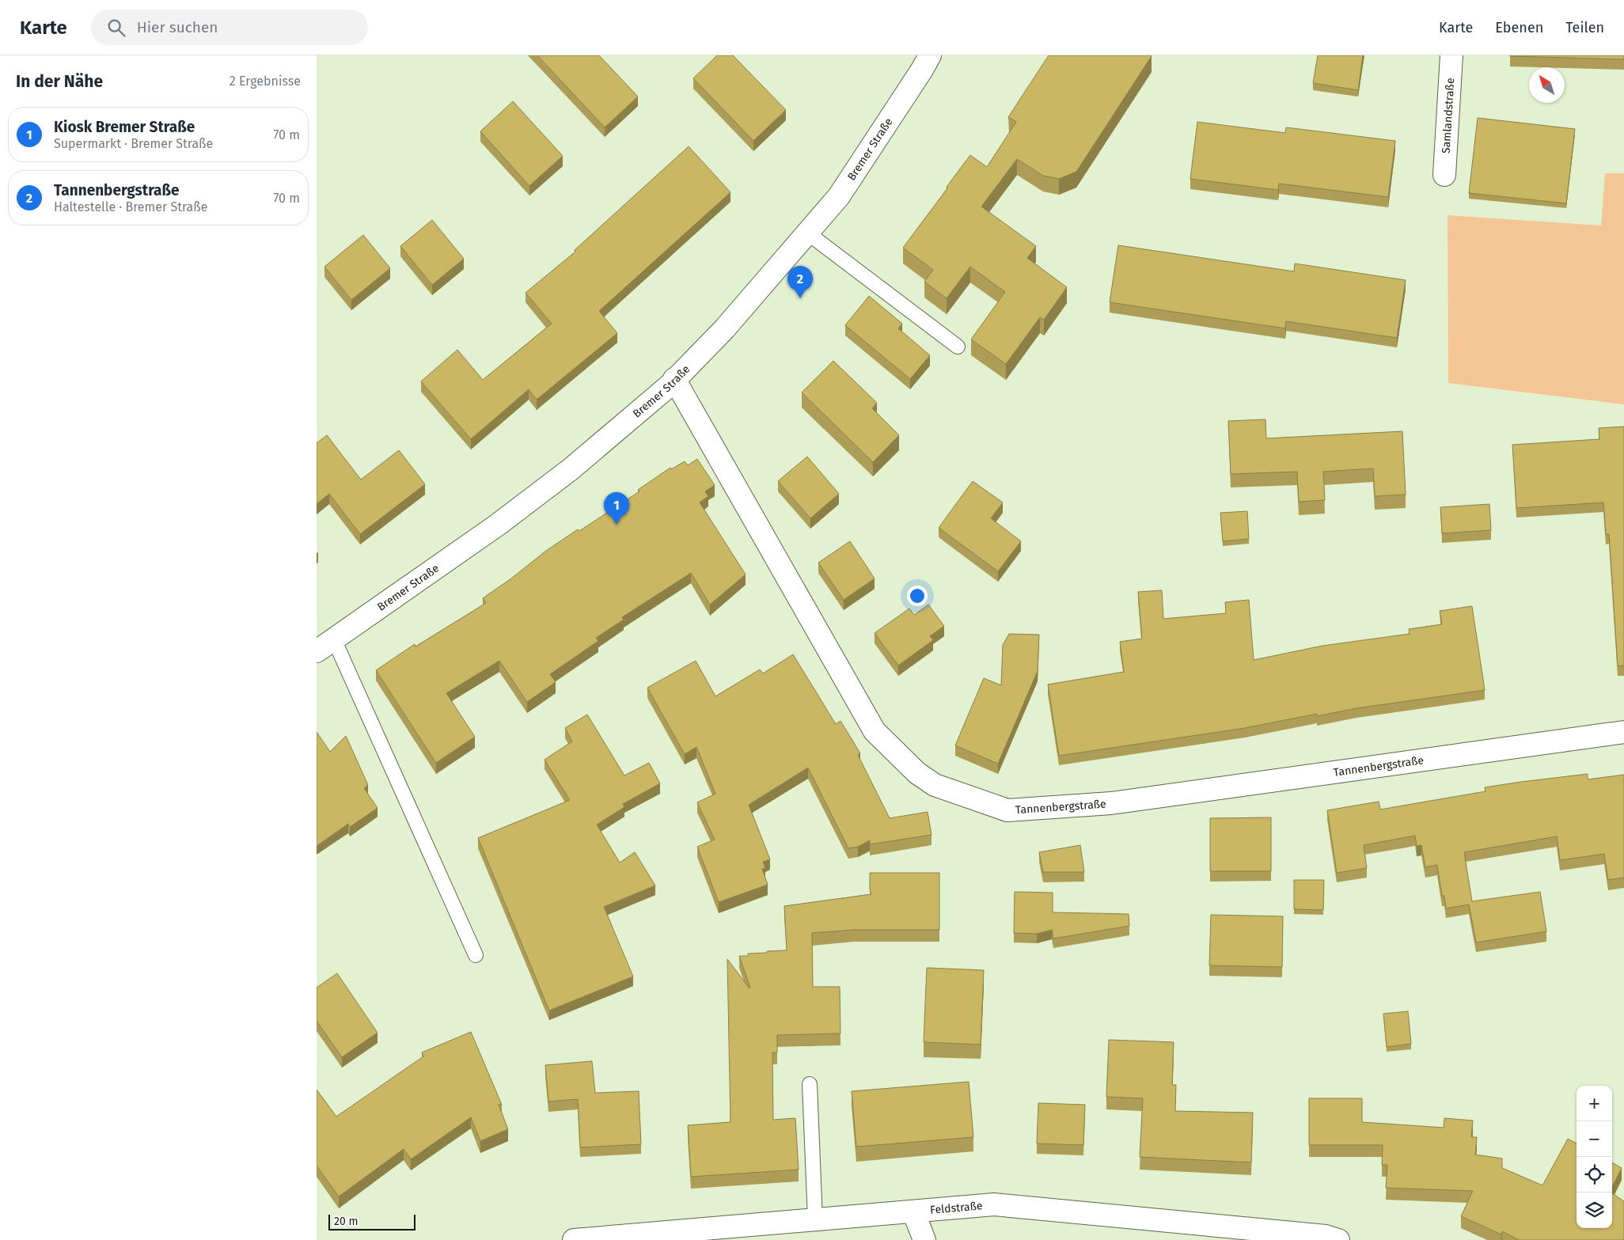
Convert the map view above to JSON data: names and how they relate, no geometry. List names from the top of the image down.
{
  "streets": {
    "street": [
      "Samlandstraße",
      "Bremer Straße",
      "Tannenbergstraße",
      "Feldstraße"
    ]
  },
  "crossings": [
    ["Bremer Straße", "Tannenbergstraße"]
  ],
  "scale_bar": "20 m",
  "north": "top left",
  "page": {
    "header": "Karte",
    "search": "Hier suchen",
    "nav": ["Karte", "Ebenen", "Teilen"],
    "heading": ["In der Nähe", "2 Ergebnisse"],
    "list": [
      {
        "mark": "1",
        "name": "Kiosk Bremer Straße",
        "note": "Supermarkt · Bremer Straße",
        "value": "70 m"
      },
      {
        "mark": "2",
        "name": "Tannenbergstraße",
        "note": "Haltestelle · Bremer Straße",
        "value": "70 m"
      }
    ],
    "pins": ["2", "1"],
    "map_buttons": ["+", "−"],
    "scale": "20 m"
  }
}
